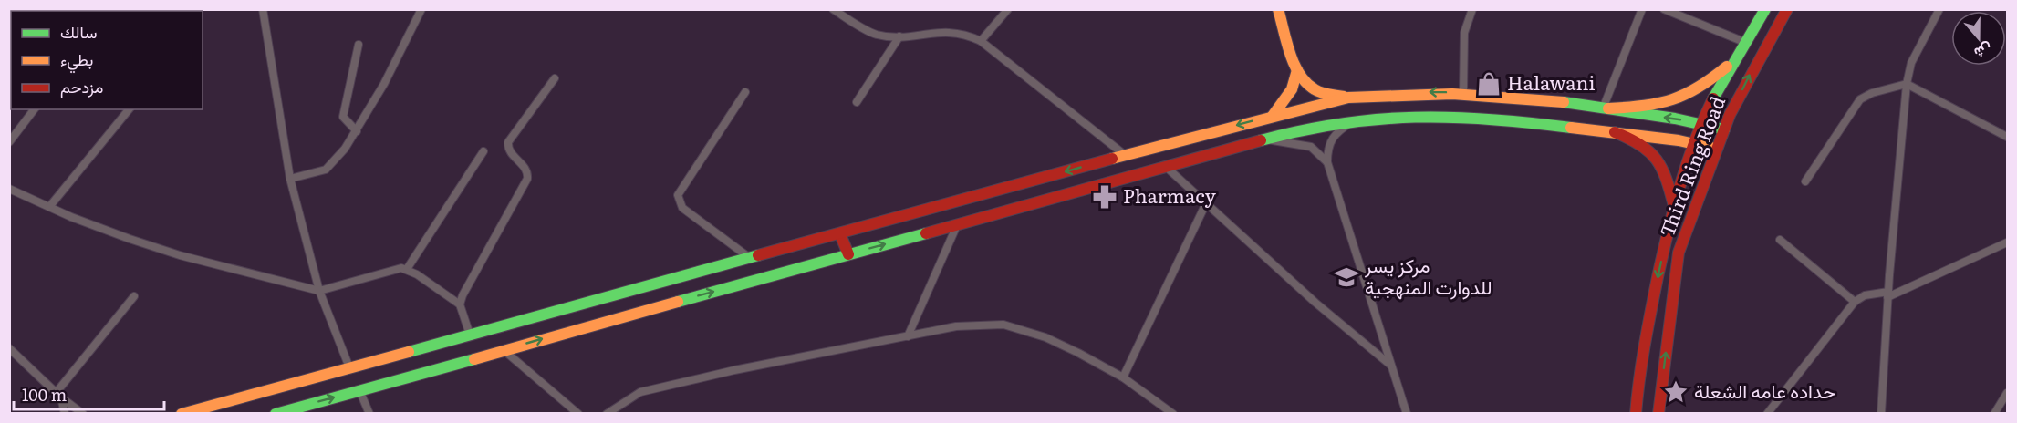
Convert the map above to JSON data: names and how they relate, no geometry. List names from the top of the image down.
{
  "streets": {
    "main road": ["Third Ring Road"]
  },
  "places": {
    "shop": ["Halawani"],
    "pharmacy": ["Pharmacy"],
    "school or university": ["مركز يسر للدوارت المنهجية"],
    "place": ["حداده عامه الشعلة"]
  },
  "legend": ["سالك", "بطيء", "مزدحم"],
  "scale_bar": "100 m",
  "north": "bottom"
}
